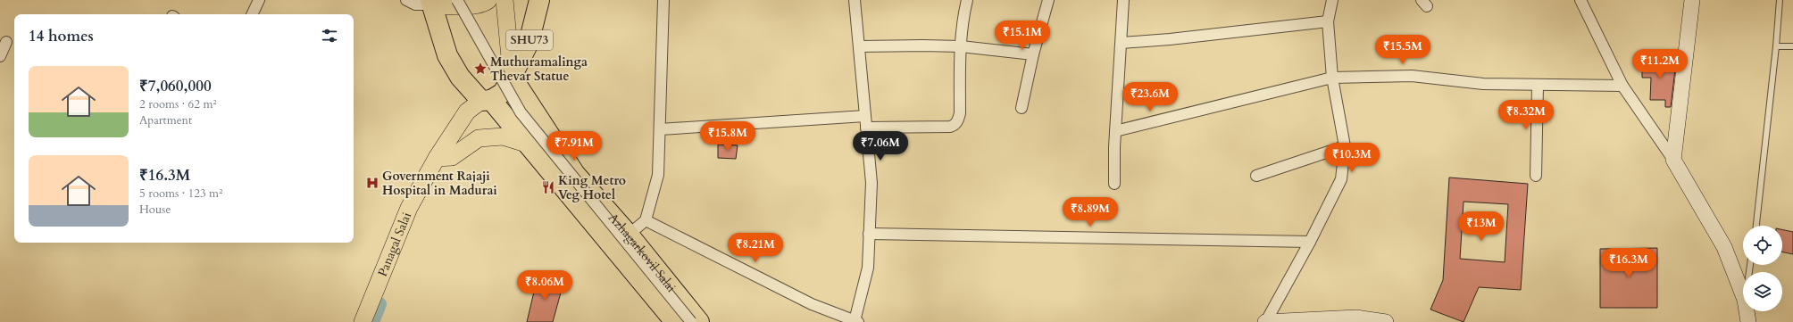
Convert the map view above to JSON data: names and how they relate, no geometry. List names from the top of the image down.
{
  "streets": {
    "highway": ["SHU73", "Azhagarkovil Salai"],
    "main road": ["Panagal Salai"]
  },
  "crossings": [
    ["SHU73", "Panagal Salai"],
    ["SHU73", "Azhagarkovil Salai"],
    ["Panagal Salai", "Azhagarkovil Salai"]
  ],
  "places": {
    "place": ["Muthuramalinga Thevar Statue"],
    "hospital": ["Government Rajaji Hospital in Madurai"],
    "restaurant": ["King Metro Veg Hotel"]
  },
  "page": {
    "heading": "14 homes",
    "price": [
      "₹15.1M",
      "₹15.5M",
      "₹11.2M",
      "₹23.6M",
      "₹8.32M",
      "₹15.8M",
      "₹7.91M",
      "₹7.06M",
      "₹10.3M",
      "₹8.89M",
      "₹13M",
      "₹8.21M",
      "₹16.3M",
      "₹8.06M"
    ],
    "list": [
      {
        "name": "₹7,060,000",
        "note": "2 rooms · 62 m² · Apartment"
      },
      {
        "name": "₹16.3M",
        "note": "5 rooms · 123 m² · House"
      }
    ]
  }
}
